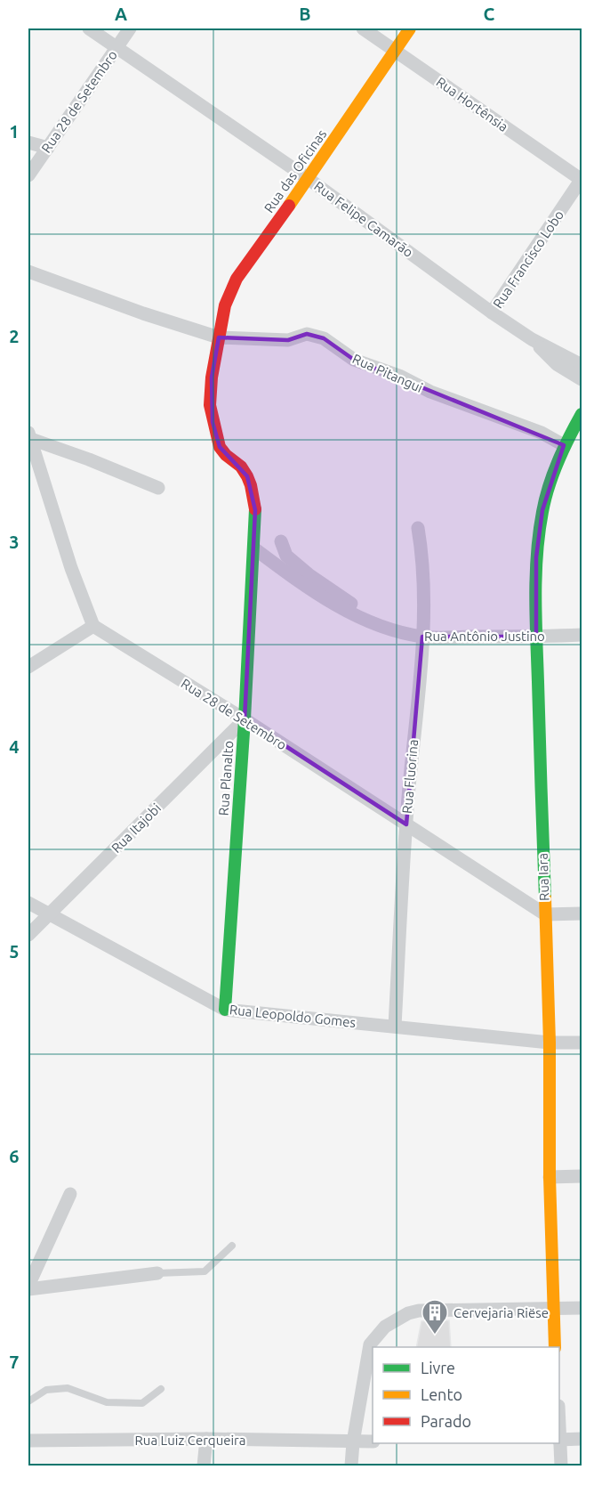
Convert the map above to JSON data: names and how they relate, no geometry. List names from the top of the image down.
{
  "streets": {
    "street": [
      "Rua 28 de Setembro",
      "Rua Hortênsia",
      "Rua das Oficinas",
      "Rua Felipe Camarão",
      "Rua Francisco Lobo",
      "Rua Pitangui",
      "Rua Antônio Justino",
      "Rua Fluorina",
      "Rua Planalto",
      "Rua Itajobi",
      "Rua Iara",
      "Rua Leopoldo Gomes",
      "Rua Luiz Cerqueira"
    ]
  },
  "crossings": [
    ["Rua 28 de Setembro", "Rua Felipe Camarão"],
    ["Rua 28 de Setembro", "Rua Fluorina"],
    ["Rua 28 de Setembro", "Rua Planalto"],
    ["Rua 28 de Setembro", "Rua Itajobi"],
    ["Rua 28 de Setembro", "Rua Iara"],
    ["Rua Hortênsia", "Rua das Oficinas"],
    ["Rua Hortênsia", "Rua Francisco Lobo"],
    ["Rua das Oficinas", "Rua Felipe Camarão"],
    ["Rua das Oficinas", "Rua Pitangui"],
    ["Rua Felipe Camarão", "Rua Francisco Lobo"],
    ["Rua Pitangui", "Rua Iara"],
    ["Rua Antônio Justino", "Rua Fluorina"],
    ["Rua Antônio Justino", "Rua Planalto"],
    ["Rua Antônio Justino", "Rua Iara"],
    ["Rua Fluorina", "Rua Leopoldo Gomes"],
    ["Rua Planalto", "Rua Itajobi"],
    ["Rua Planalto", "Rua Leopoldo Gomes"],
    ["Rua Itajobi", "Rua Leopoldo Gomes"],
    ["Rua Iara", "Rua Leopoldo Gomes"]
  ],
  "places": {
    "building": ["Cervejaria Riëse"]
  },
  "legend": ["Livre", "Lento", "Parado"],
  "grid": {
    "columns": ["A", "B", "C"],
    "rows": [
      "1",
      "2",
      "3",
      "4",
      "5",
      "6",
      "7"
    ]
  }
}
